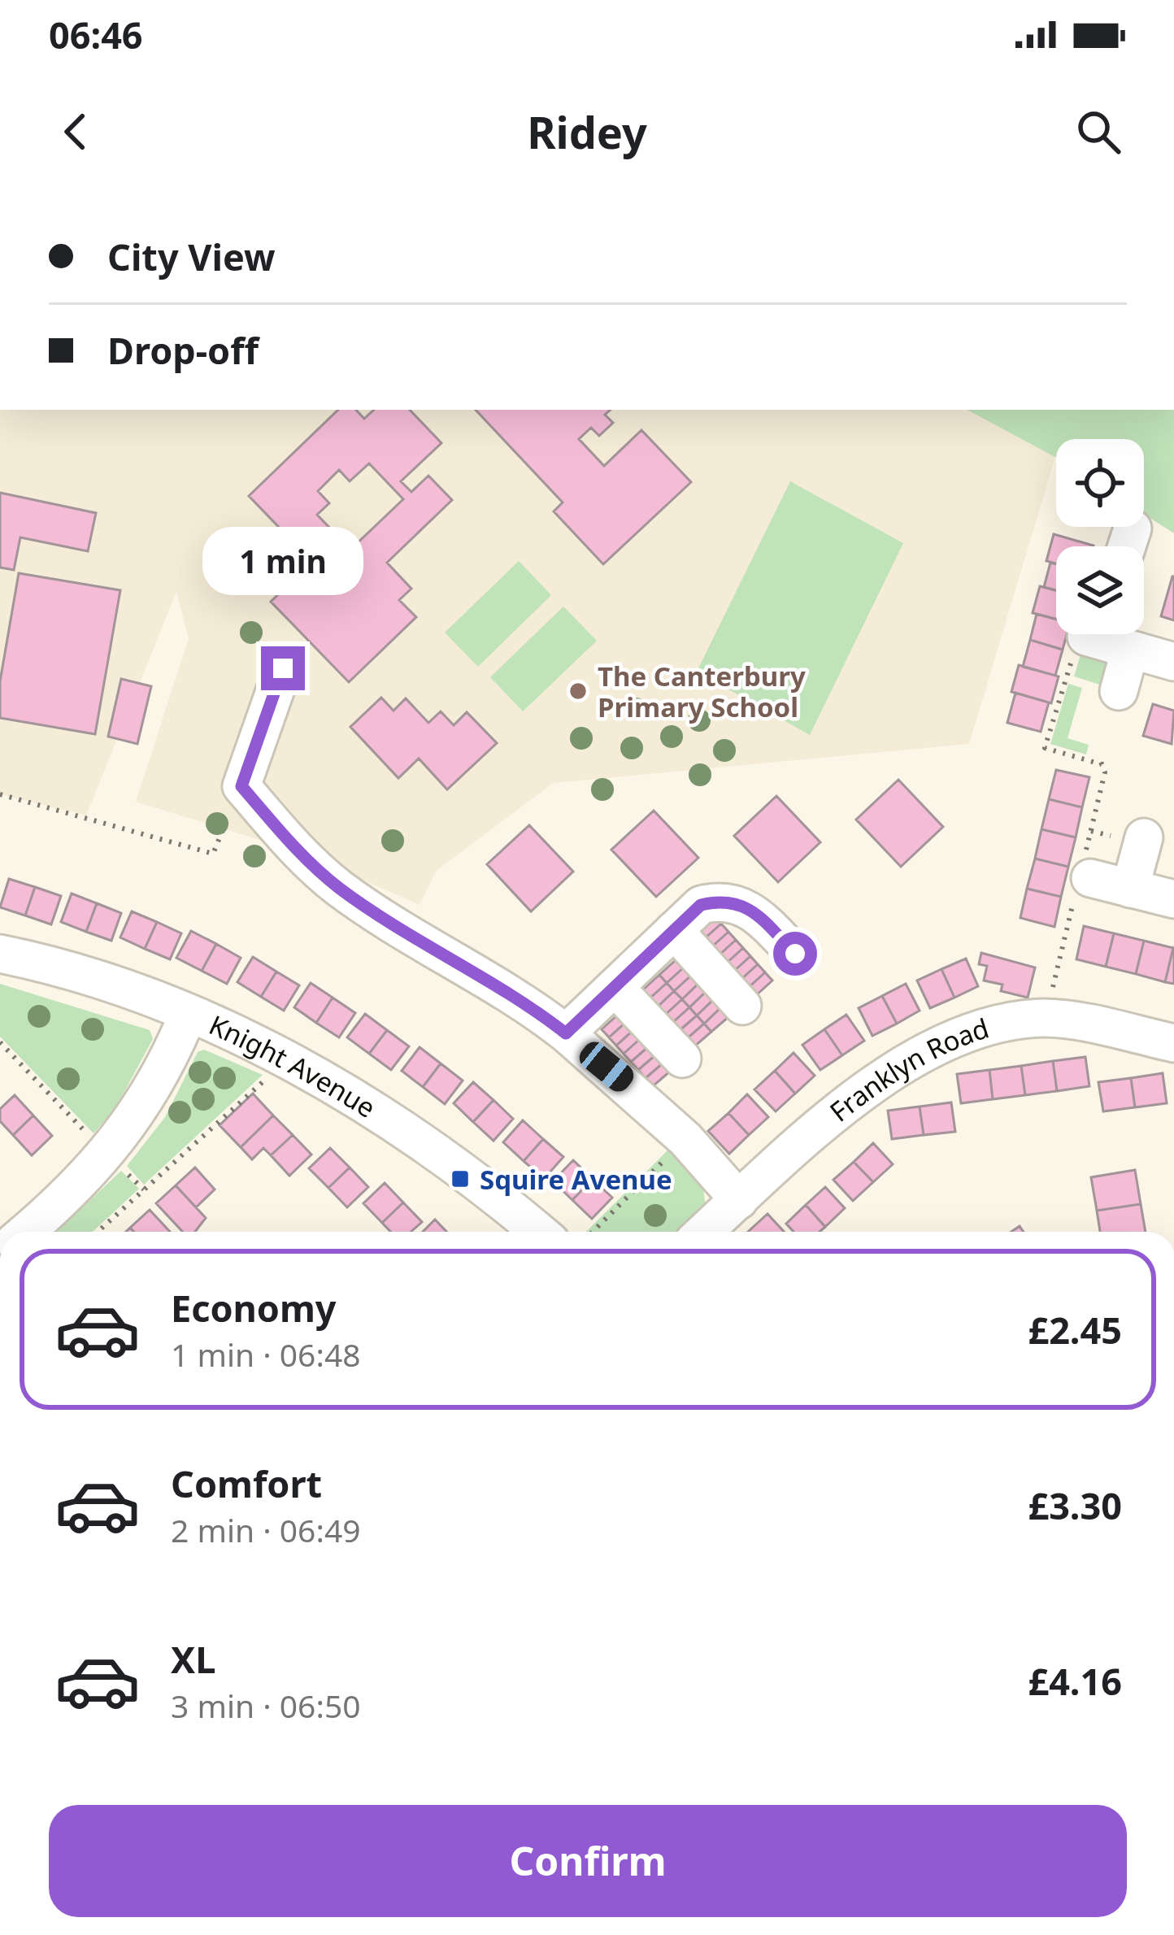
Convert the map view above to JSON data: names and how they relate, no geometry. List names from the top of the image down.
{
  "streets": {
    "street": ["Knight Avenue", "Franklyn Road"]
  },
  "places": {
    "other": ["The Canterbury Primary School"],
    "transit": ["Squire Avenue"]
  },
  "page": {
    "status": "06:46",
    "header": "Ridey",
    "banner": ["City View", "Drop-off"],
    "bubble": "1 min",
    "list": [
      {
        "name": "Economy",
        "note": "1 min · 06:48",
        "value": "£2.45"
      },
      {
        "name": "Comfort",
        "note": "2 min · 06:49",
        "value": "£3.30"
      },
      {
        "name": "XL",
        "note": "3 min · 06:50",
        "value": "£4.16"
      }
    ],
    "buttons": "Confirm"
  }
}
